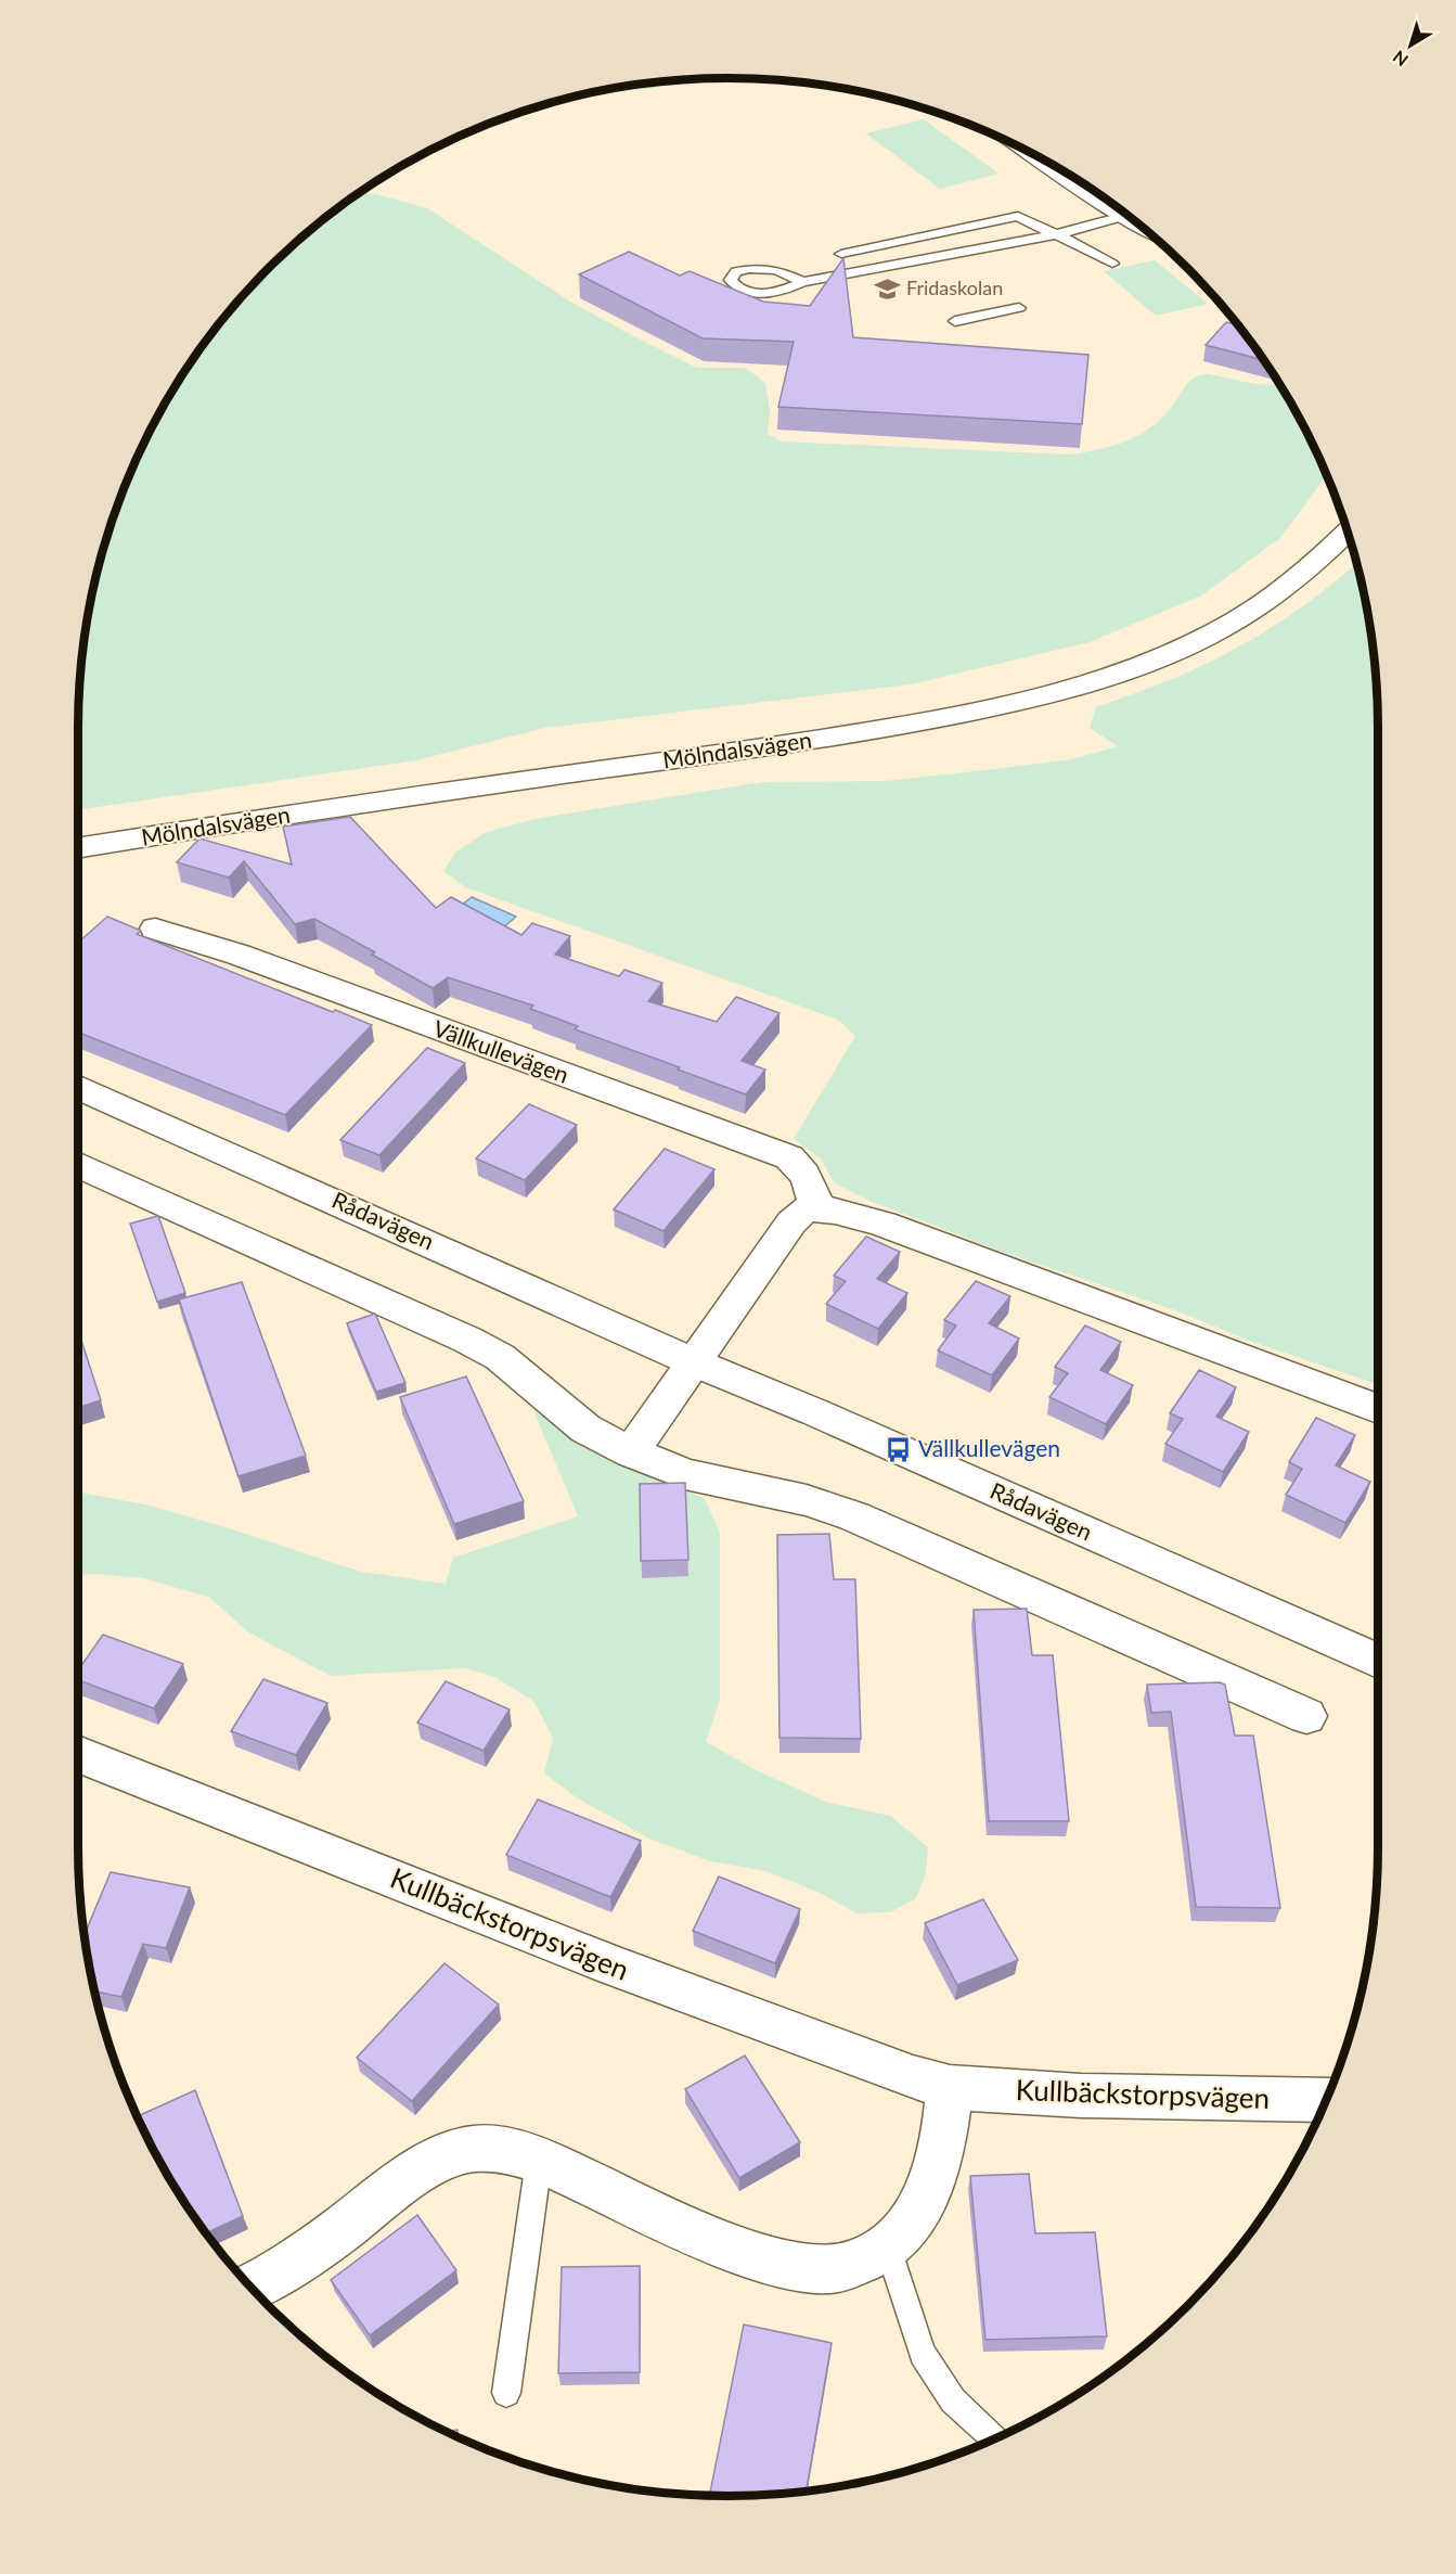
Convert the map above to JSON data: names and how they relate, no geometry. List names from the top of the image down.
{
  "streets": {
    "street": [
      "Mölndalsvägen",
      "Vällkullevägen",
      "Rådavägen",
      "Kullbäckstorpsvägen"
    ]
  },
  "places": {
    "school or university": ["Fridaskolan"],
    "bus stop": ["Vällkullevägen"]
  },
  "north": "bottom left"
}
